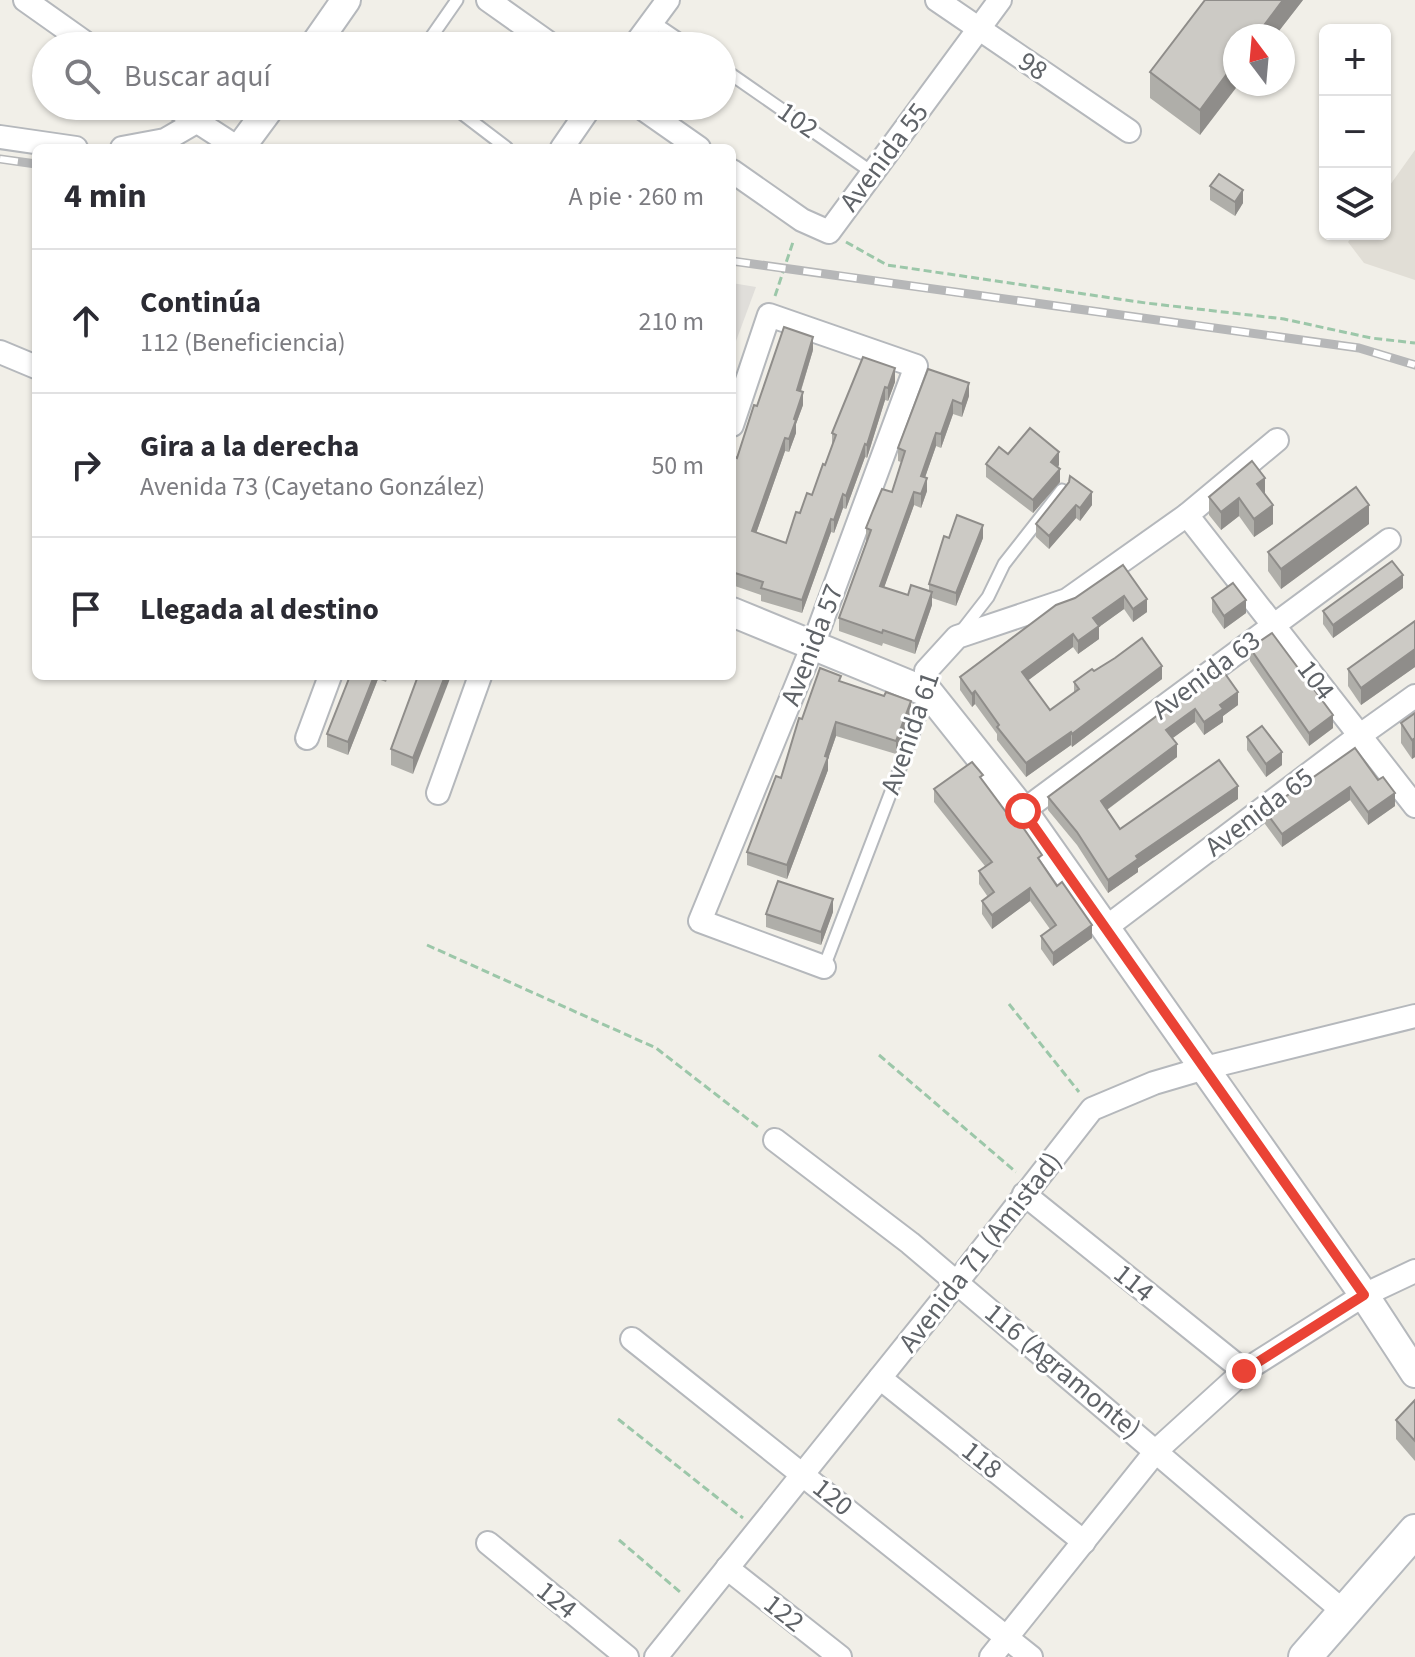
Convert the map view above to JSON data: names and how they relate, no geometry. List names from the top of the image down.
{
  "streets": {
    "street": [
      "98",
      "Avenida 55",
      "Avenida 57",
      "Avenida 63",
      "104",
      "Avenida 61",
      "Avenida 65",
      "Avenida 71 (Amistad)",
      "114",
      "116 (Agramonte)",
      "118",
      "120",
      "124",
      "122"
    ],
    "lane": ["102"]
  },
  "crossings": [
    ["98", "Avenida 55"],
    ["102", "Avenida 55"],
    ["Avenida 55", "Avenida 57"],
    ["Avenida 57", "Avenida 61"],
    ["Avenida 63", "104"],
    ["104", "Avenida 61"],
    ["104", "Avenida 65"],
    ["Avenida 71 (Amistad)", "114"],
    ["Avenida 71 (Amistad)", "116 (Agramonte)"],
    ["Avenida 71 (Amistad)", "118"],
    ["Avenida 71 (Amistad)", "120"],
    ["Avenida 71 (Amistad)", "122"]
  ],
  "north": "top",
  "page": {
    "map_buttons": ["+", "−"],
    "search": "Buscar aquí",
    "heading": ["4 min", "A pie · 260 m"],
    "list": [
      ["Continúa", "112 (Beneficiencia)", "210 m"],
      ["Gira a la derecha", "Avenida 73 (Cayetano González)", "50 m"],
      "Llegada al destino"
    ]
  }
}
